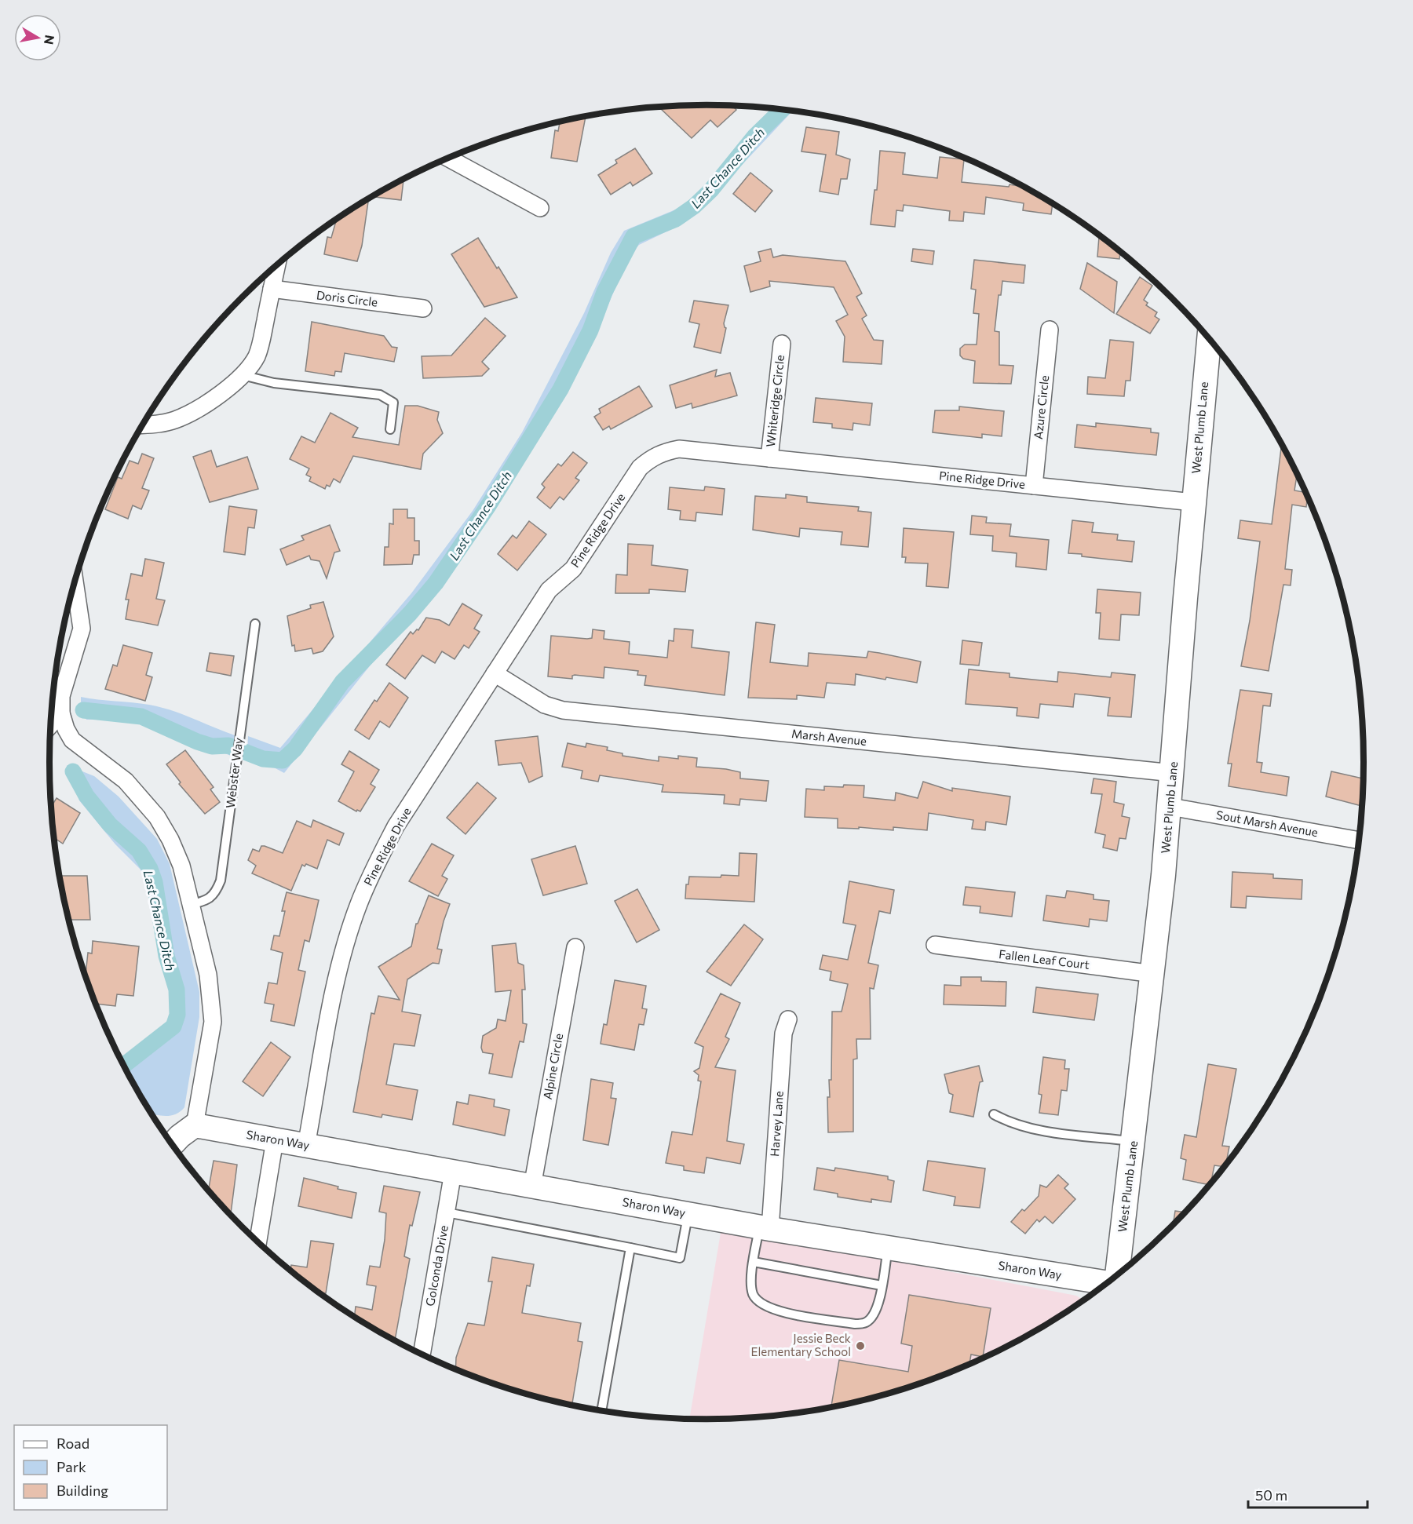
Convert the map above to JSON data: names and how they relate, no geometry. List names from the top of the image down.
{
  "streets": {
    "street": [
      "Doris Circle",
      "Whiteridge Circle",
      "Azure Circle",
      "West Plumb Lane",
      "Pine Ridge Drive",
      "Marsh Avenue",
      "Sout Marsh Avenue",
      "Fallen Leaf Court",
      "Alpine Circle",
      "Harvey Lane",
      "Sharon Way",
      "Golconda Drive"
    ],
    "lane": ["Webster Way"]
  },
  "crossings": [
    ["Whiteridge Circle", "Pine Ridge Drive"],
    ["Azure Circle", "Pine Ridge Drive"],
    ["West Plumb Lane", "Pine Ridge Drive"],
    ["West Plumb Lane", "Marsh Avenue"],
    ["West Plumb Lane", "Sout Marsh Avenue"],
    ["West Plumb Lane", "Fallen Leaf Court"],
    ["Pine Ridge Drive", "Marsh Avenue"],
    ["Pine Ridge Drive", "Sharon Way"],
    ["Alpine Circle", "Sharon Way"],
    ["Harvey Lane", "Sharon Way"],
    ["Sharon Way", "Golconda Drive"]
  ],
  "water": ["Last Chance Ditch"],
  "places": ["Jessie Beck Elementary School"],
  "legend": ["Road", "Park", "Building"],
  "scale_bar": "50 m",
  "north": "right"
}
